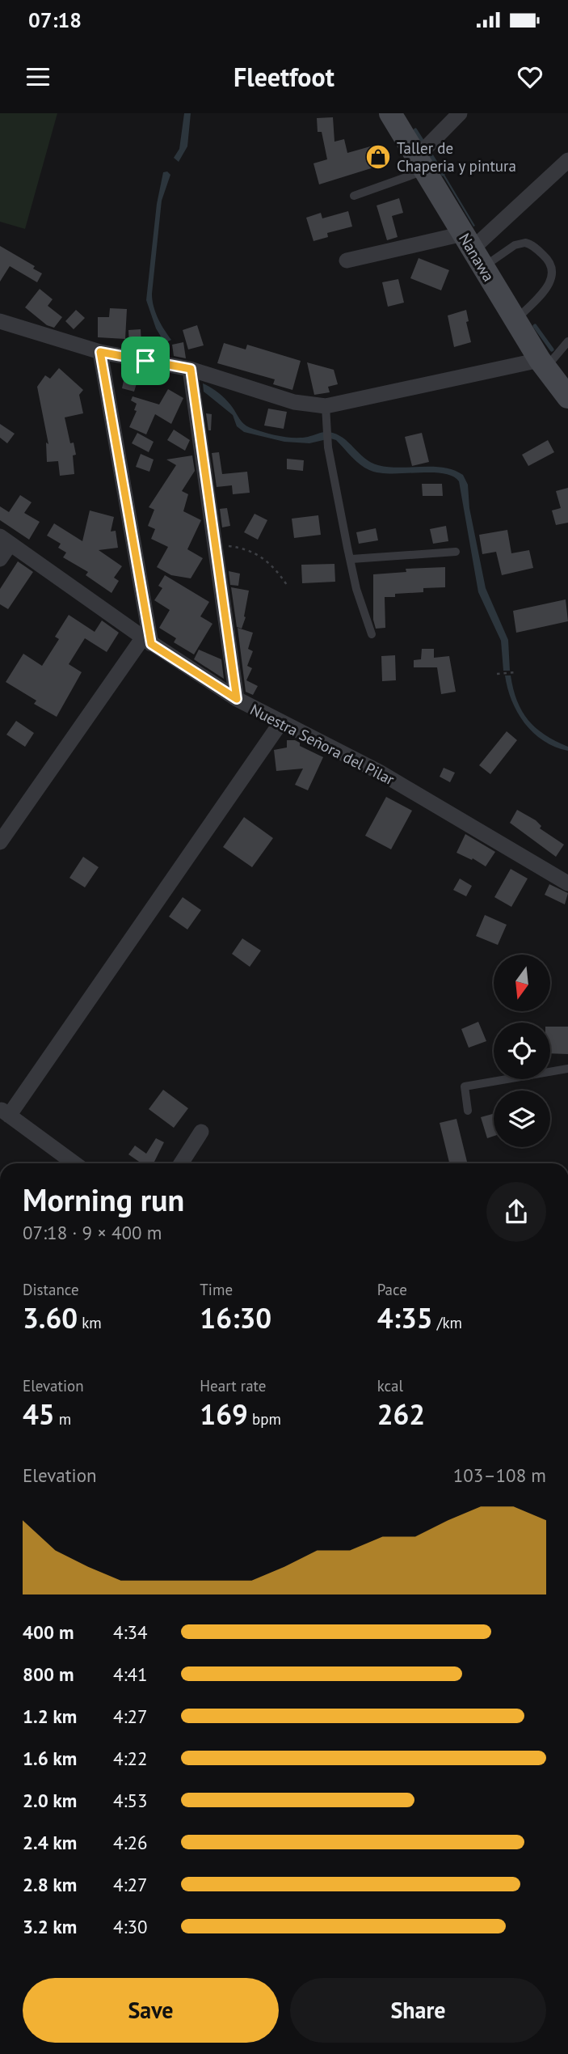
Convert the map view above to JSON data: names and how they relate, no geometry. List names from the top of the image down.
{
  "streets": {
    "main road": ["Nanawa"],
    "street": ["Nuestra Señora del Pilar"]
  },
  "places": {
    "shop": ["Taller de Chaperia y pintura"]
  },
  "north": "bottom",
  "page": {
    "status": "07:18",
    "header": "Fleetfoot",
    "heading": ["Morning run", "07:18 · 9 × 400 m"],
    "stats": [
      ["Distance", "3.60 km"],
      ["Time", "16:30"],
      ["Pace", "4:35 /km"],
      ["Elevation", "45 m"],
      ["Heart rate", "169 bpm"],
      ["kcal", "262"]
    ],
    "chart": ["Elevation", "103–108 m"],
    "list": [
      {
        "name": "400 m",
        "note": "4:34"
      },
      {
        "name": "800 m",
        "note": "4:41"
      },
      {
        "name": "1.2 km",
        "note": "4:27"
      },
      {
        "name": "1.6 km",
        "note": "4:22"
      },
      {
        "name": "2.0 km",
        "note": "4:53"
      },
      {
        "name": "2.4 km",
        "note": "4:26"
      },
      {
        "name": "2.8 km",
        "note": "4:27"
      },
      {
        "name": "3.2 km",
        "note": "4:30"
      }
    ],
    "buttons": ["Save", "Share"]
  }
}
